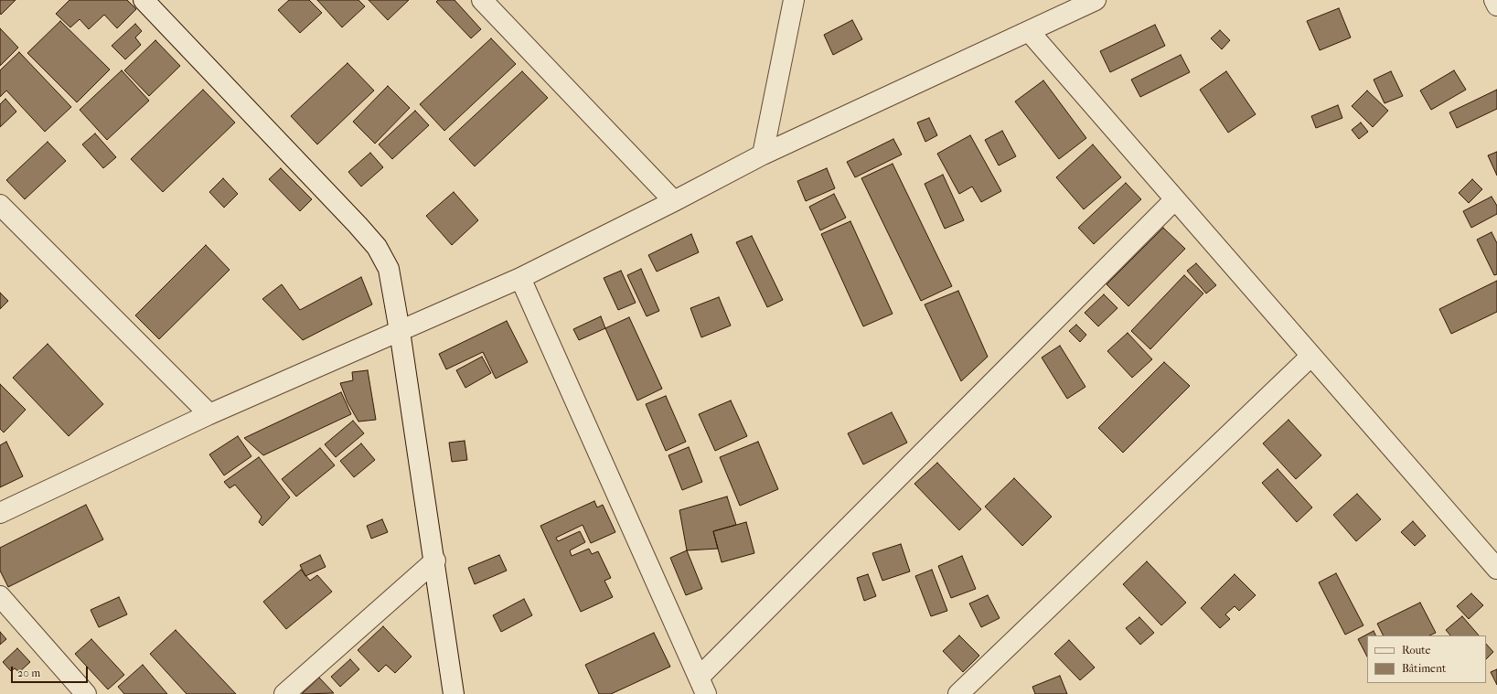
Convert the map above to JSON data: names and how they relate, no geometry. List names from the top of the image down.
{
  "legend": ["Route", "Bâtiment"],
  "scale_bar": "20 m"
}
